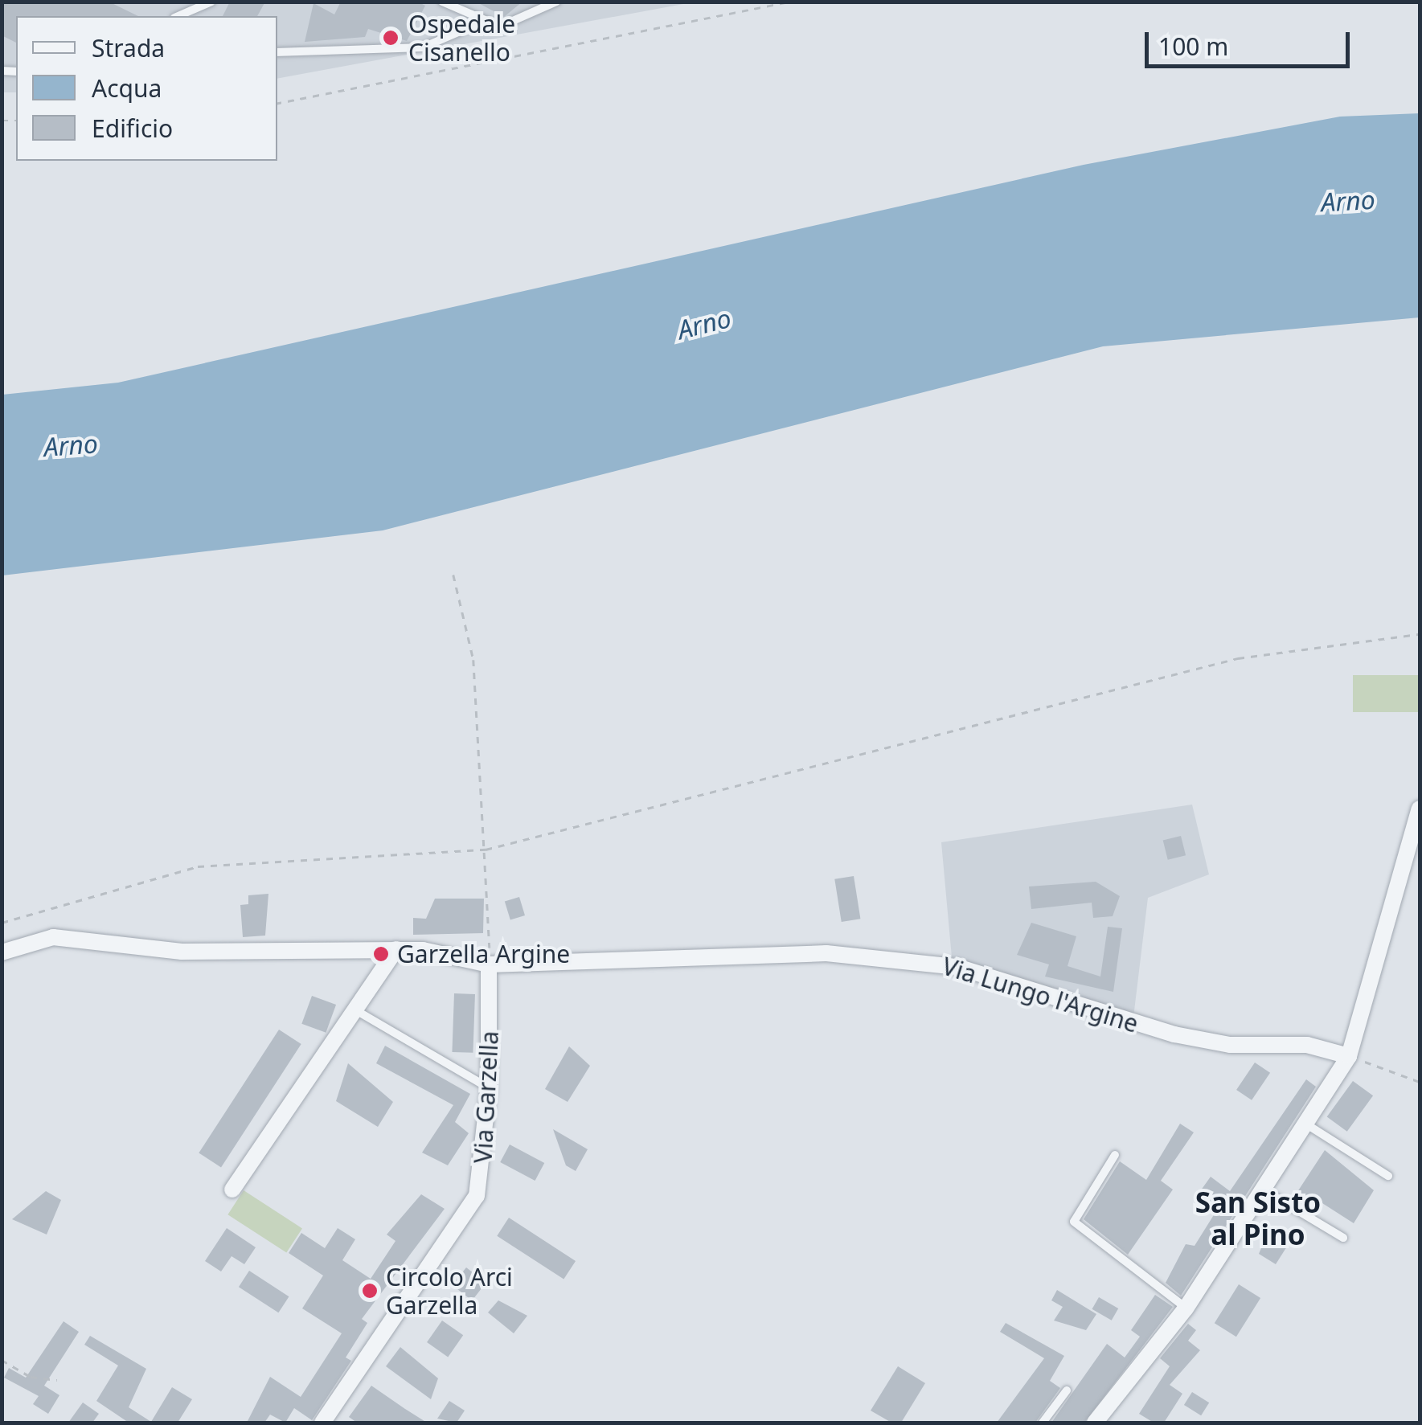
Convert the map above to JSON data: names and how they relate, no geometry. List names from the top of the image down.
{
  "streets": {
    "street": ["Via Lungo l'Argine", "Via Garzella"]
  },
  "crossings": [
    ["Via Lungo l'Argine", "Via Garzella"]
  ],
  "districts": ["San Sisto al Pino"],
  "water": ["Arno"],
  "places": ["Ospedale Cisanello", "Garzella Argine", "Circolo Arci Garzella"],
  "legend": ["Strada", "Acqua", "Edificio"],
  "scale_bar": "100 m"
}
